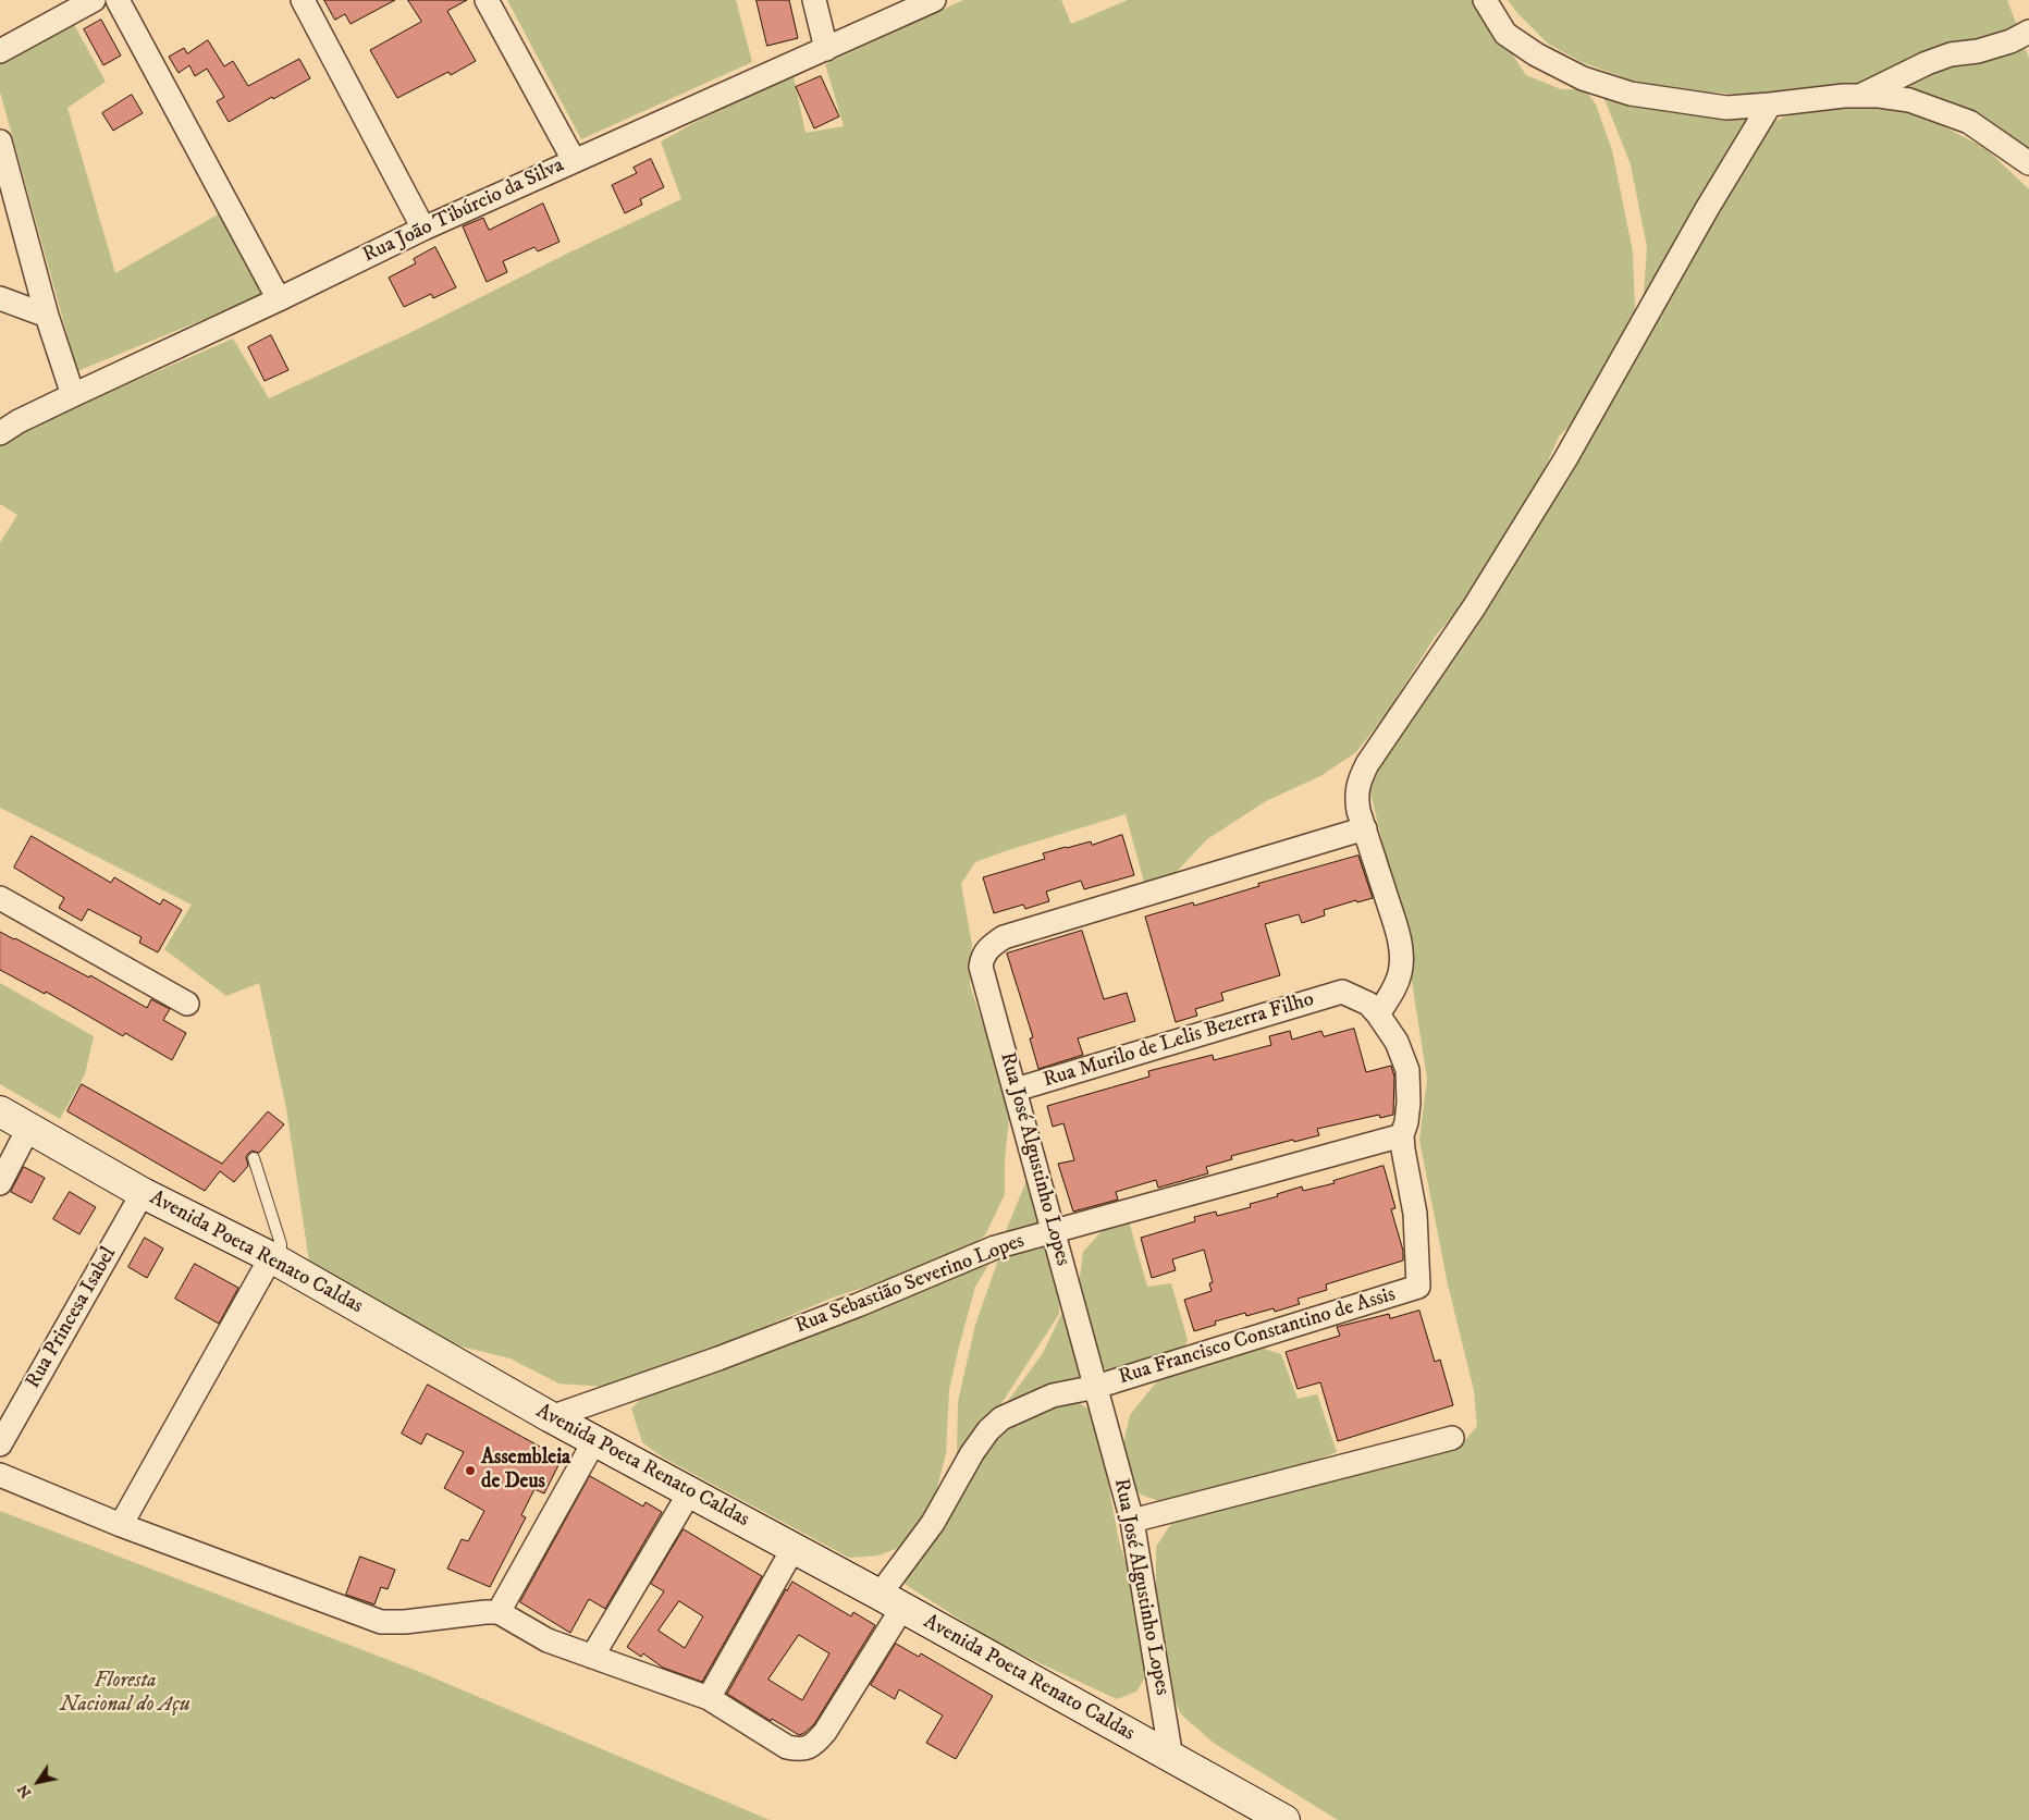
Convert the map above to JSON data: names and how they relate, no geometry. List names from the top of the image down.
{
  "streets": {
    "main road": ["Avenida Poeta Renato Caldas"],
    "street": [
      "Rua João Tibúrcio da Silva",
      "Rua Murilo de Lelis Bezerra Filho",
      "Rua José Algustinho Lopes",
      "Rua Sebastião Severino Lopes",
      "Rua Princesa Isabel",
      "Rua Francisco Constantino de Assis"
    ]
  },
  "crossings": [
    ["Rua Murilo de Lelis Bezerra Filho", "Rua José Algustinho Lopes"],
    ["Rua José Algustinho Lopes", "Avenida Poeta Renato Caldas"],
    ["Rua José Algustinho Lopes", "Rua Sebastião Severino Lopes"],
    ["Rua José Algustinho Lopes", "Rua Francisco Constantino de Assis"],
    ["Avenida Poeta Renato Caldas", "Rua Sebastião Severino Lopes"],
    ["Avenida Poeta Renato Caldas", "Rua Princesa Isabel"],
    ["Avenida Poeta Renato Caldas", "Rua Francisco Constantino de Assis"],
    ["Rua Sebastião Severino Lopes", "Rua Francisco Constantino de Assis"]
  ],
  "parks": ["Floresta Nacional do Açu"],
  "places": ["Assembleia de Deus"],
  "north": "bottom left"
}
